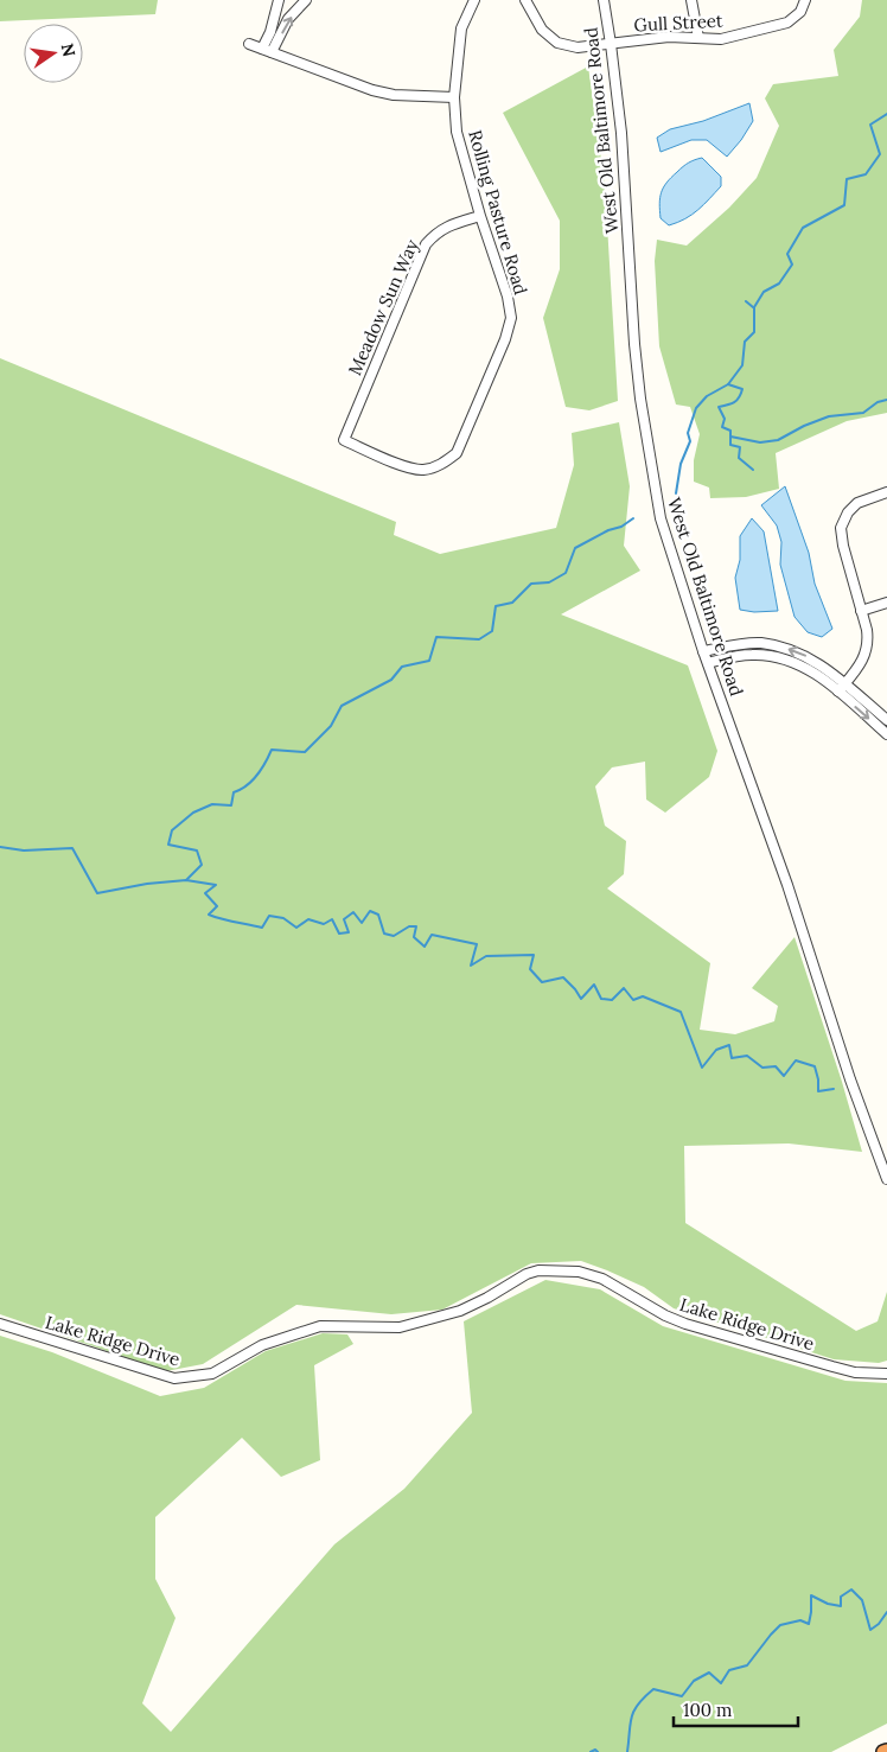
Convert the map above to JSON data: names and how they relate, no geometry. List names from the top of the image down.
{
  "streets": {
    "street": [
      "Gull Street",
      "West Old Baltimore Road",
      "Rolling Pasture Road",
      "Meadow Sun Way",
      "Lake Ridge Drive"
    ]
  },
  "crossings": [
    ["Gull Street", "West Old Baltimore Road"],
    ["Rolling Pasture Road", "Meadow Sun Way"]
  ],
  "scale_bar": "100 m",
  "north": "right"
}
